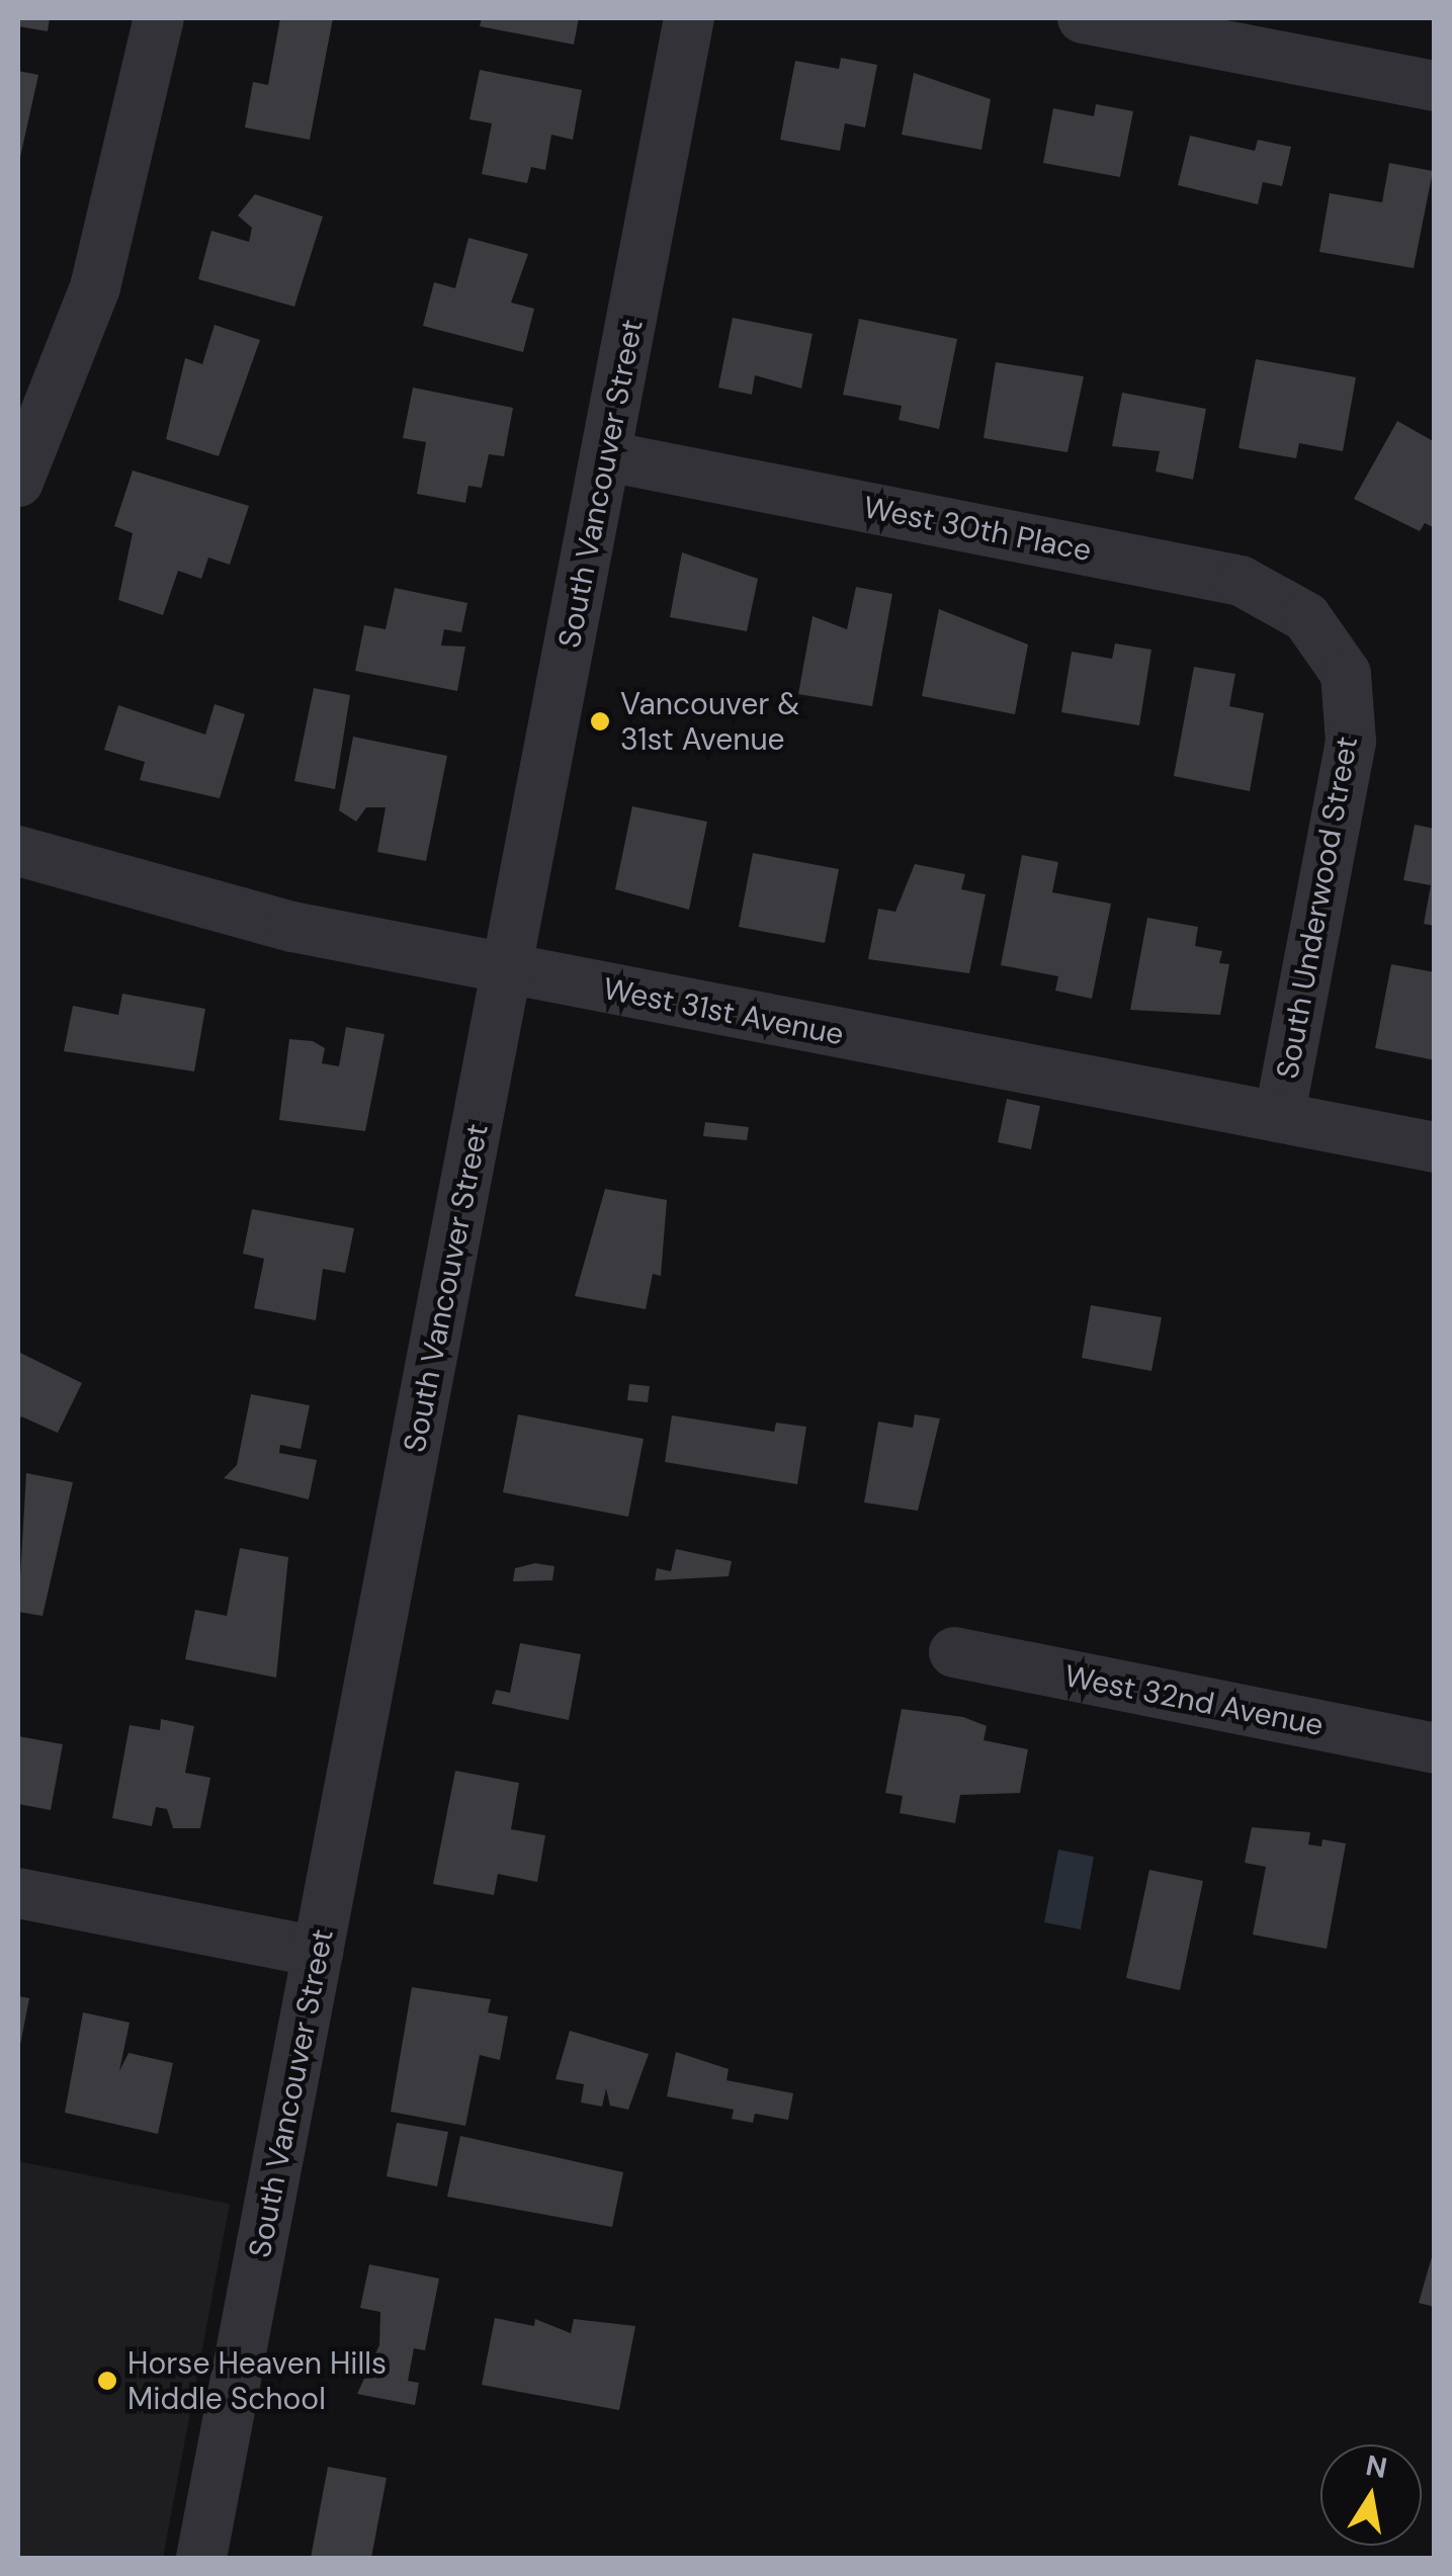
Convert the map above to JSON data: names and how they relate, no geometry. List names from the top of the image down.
{
  "streets": {
    "street": [
      "South Vancouver Street",
      "West 30th Place",
      "South Underwood Street",
      "West 31st Avenue",
      "West 32nd Avenue"
    ]
  },
  "crossings": [
    ["South Vancouver Street", "West 30th Place"],
    ["South Vancouver Street", "West 31st Avenue"],
    ["West 30th Place", "South Underwood Street"],
    ["South Underwood Street", "West 31st Avenue"]
  ],
  "places": ["Vancouver & 31st Avenue", "Horse Heaven Hills Middle School"],
  "north": "top"
}
